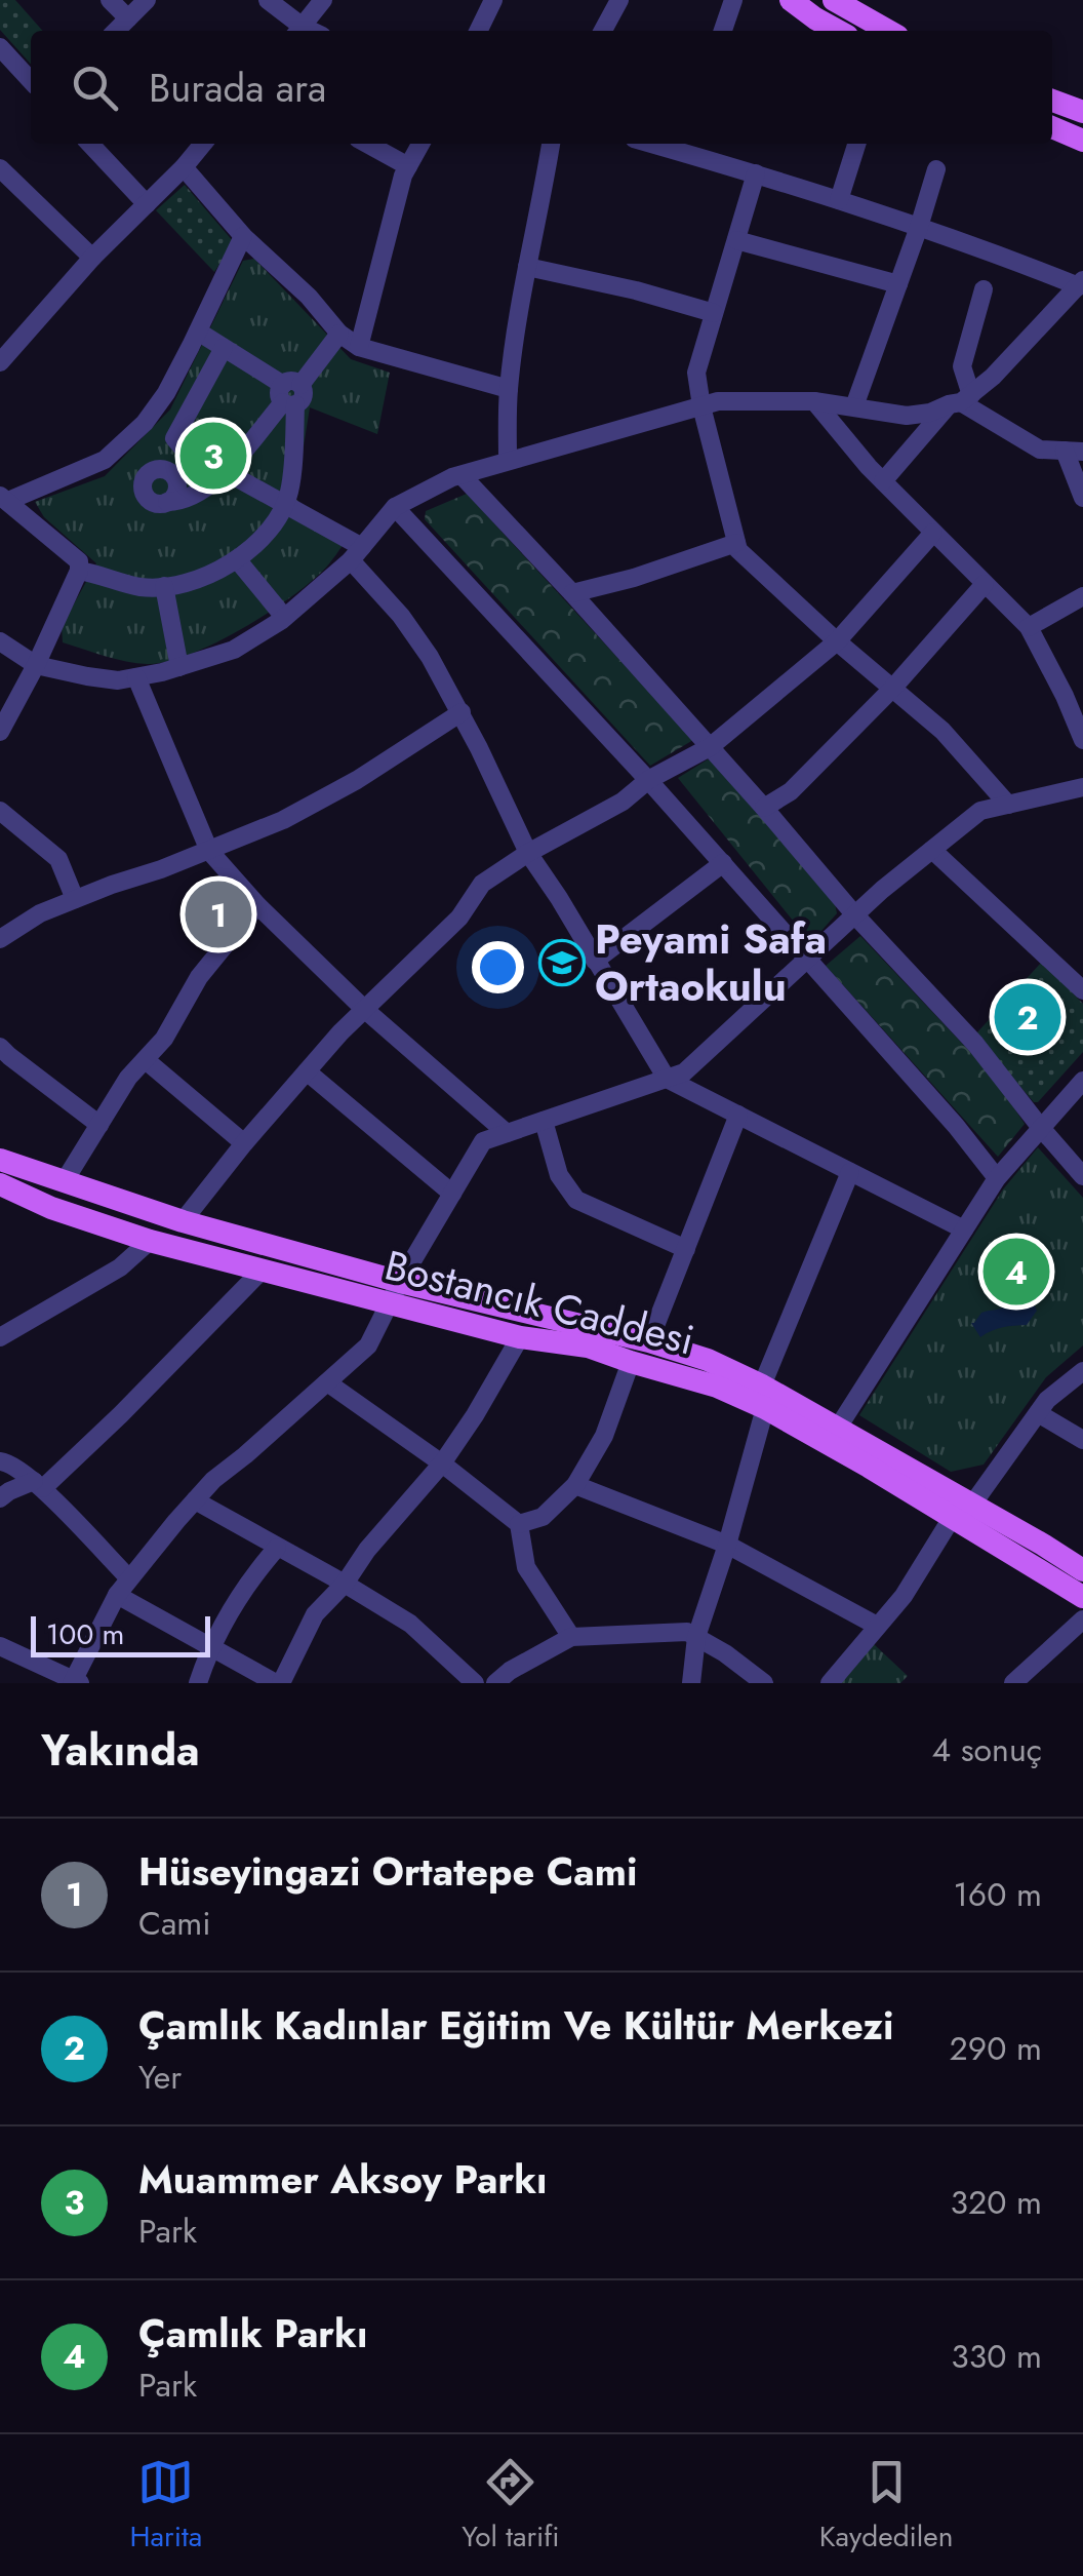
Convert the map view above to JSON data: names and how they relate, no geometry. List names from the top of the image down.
{
  "streets": {
    "main road": ["Bostancık Caddesi"]
  },
  "places": {
    "school or university": ["Peyami Safa Ortaokulu"]
  },
  "scale_bar": "100 m",
  "page": {
    "search": "Burada ara",
    "pins": [
      "3",
      "1",
      "2",
      "4"
    ],
    "scale": "100 m",
    "heading": ["Yakında", "4 sonuç"],
    "list": [
      {
        "mark": "1",
        "name": "Hüseyingazi Ortatepe Cami",
        "note": "Cami",
        "value": "160 m"
      },
      {
        "mark": "2",
        "name": "Çamlık Kadınlar Eğitim Ve Kültür Merkezi",
        "note": "Yer",
        "value": "290 m"
      },
      {
        "mark": "3",
        "name": "Muammer Aksoy Parkı",
        "note": "Park",
        "value": "320 m"
      },
      {
        "mark": "4",
        "name": "Çamlık Parkı",
        "note": "Park",
        "value": "330 m"
      }
    ],
    "nav": ["Harita", "Yol tarifi", "Kaydedilen"]
  }
}
